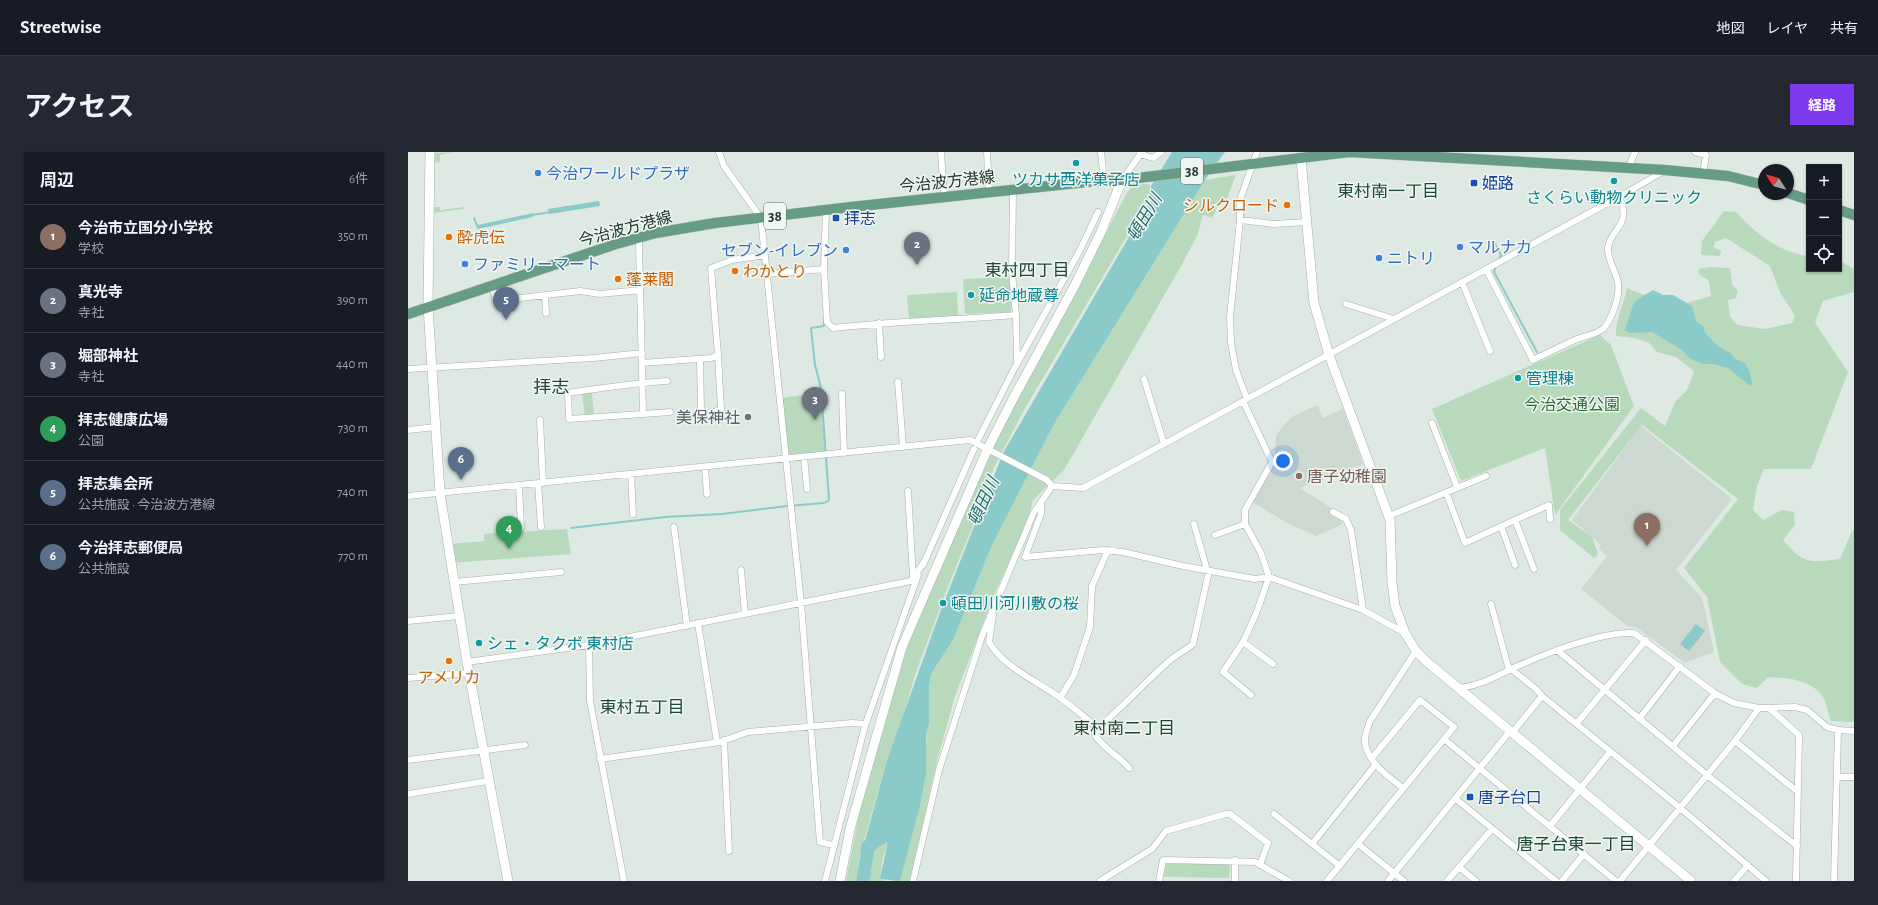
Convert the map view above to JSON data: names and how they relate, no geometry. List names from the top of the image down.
{
  "streets": {
    "main road": ["38", "今治波方港線"]
  },
  "districts": [
    "東村南一丁目",
    "東村四丁目",
    "拝志",
    "東村五丁目",
    "東村南二丁目",
    "唐子台東一丁目"
  ],
  "water": ["頓田川"],
  "parks": ["今治交通公園"],
  "places": {
    "other": [
      "ツカサ西洋菓子店",
      "今治ワールドプラザ",
      "さくらい動物クリニック",
      "シルクロード",
      "酔虎伝",
      "マルナカ",
      "セブン-イレブン",
      "ニトリ",
      "ファミリーマート",
      "わかとり",
      "蓬莱閣",
      "延命地蔵尊",
      "管理棟",
      "美保神社",
      "唐子幼稚園",
      "頓田川河川敷の桜",
      "シェ・タクボ 東村店",
      "アメリカ"
    ],
    "transit": ["姫路", "拝志", "唐子台口"]
  },
  "north": "top left",
  "page": {
    "header": "Streetwise",
    "nav": ["地図", "レイヤ", "共有"],
    "title": "アクセス",
    "buttons": "経路",
    "heading": ["周辺", "6件"],
    "map_buttons": ["+", "−"],
    "list": [
      {
        "mark": "1",
        "name": "今治市立国分小学校",
        "note": "学校",
        "value": "350 m"
      },
      {
        "mark": "2",
        "name": "真光寺",
        "note": "寺社",
        "value": "390 m"
      },
      {
        "mark": "3",
        "name": "堀部神社",
        "note": "寺社",
        "value": "440 m"
      },
      {
        "mark": "4",
        "name": "拝志健康広場",
        "note": "公園",
        "value": "730 m"
      },
      {
        "mark": "5",
        "name": "拝志集会所",
        "note": "公共施設 · 今治波方港線",
        "value": "740 m"
      },
      {
        "mark": "6",
        "name": "今治拝志郵便局",
        "note": "公共施設",
        "value": "770 m"
      }
    ],
    "pins": [
      "2",
      "5",
      "3",
      "6",
      "1",
      "4"
    ]
  }
}
